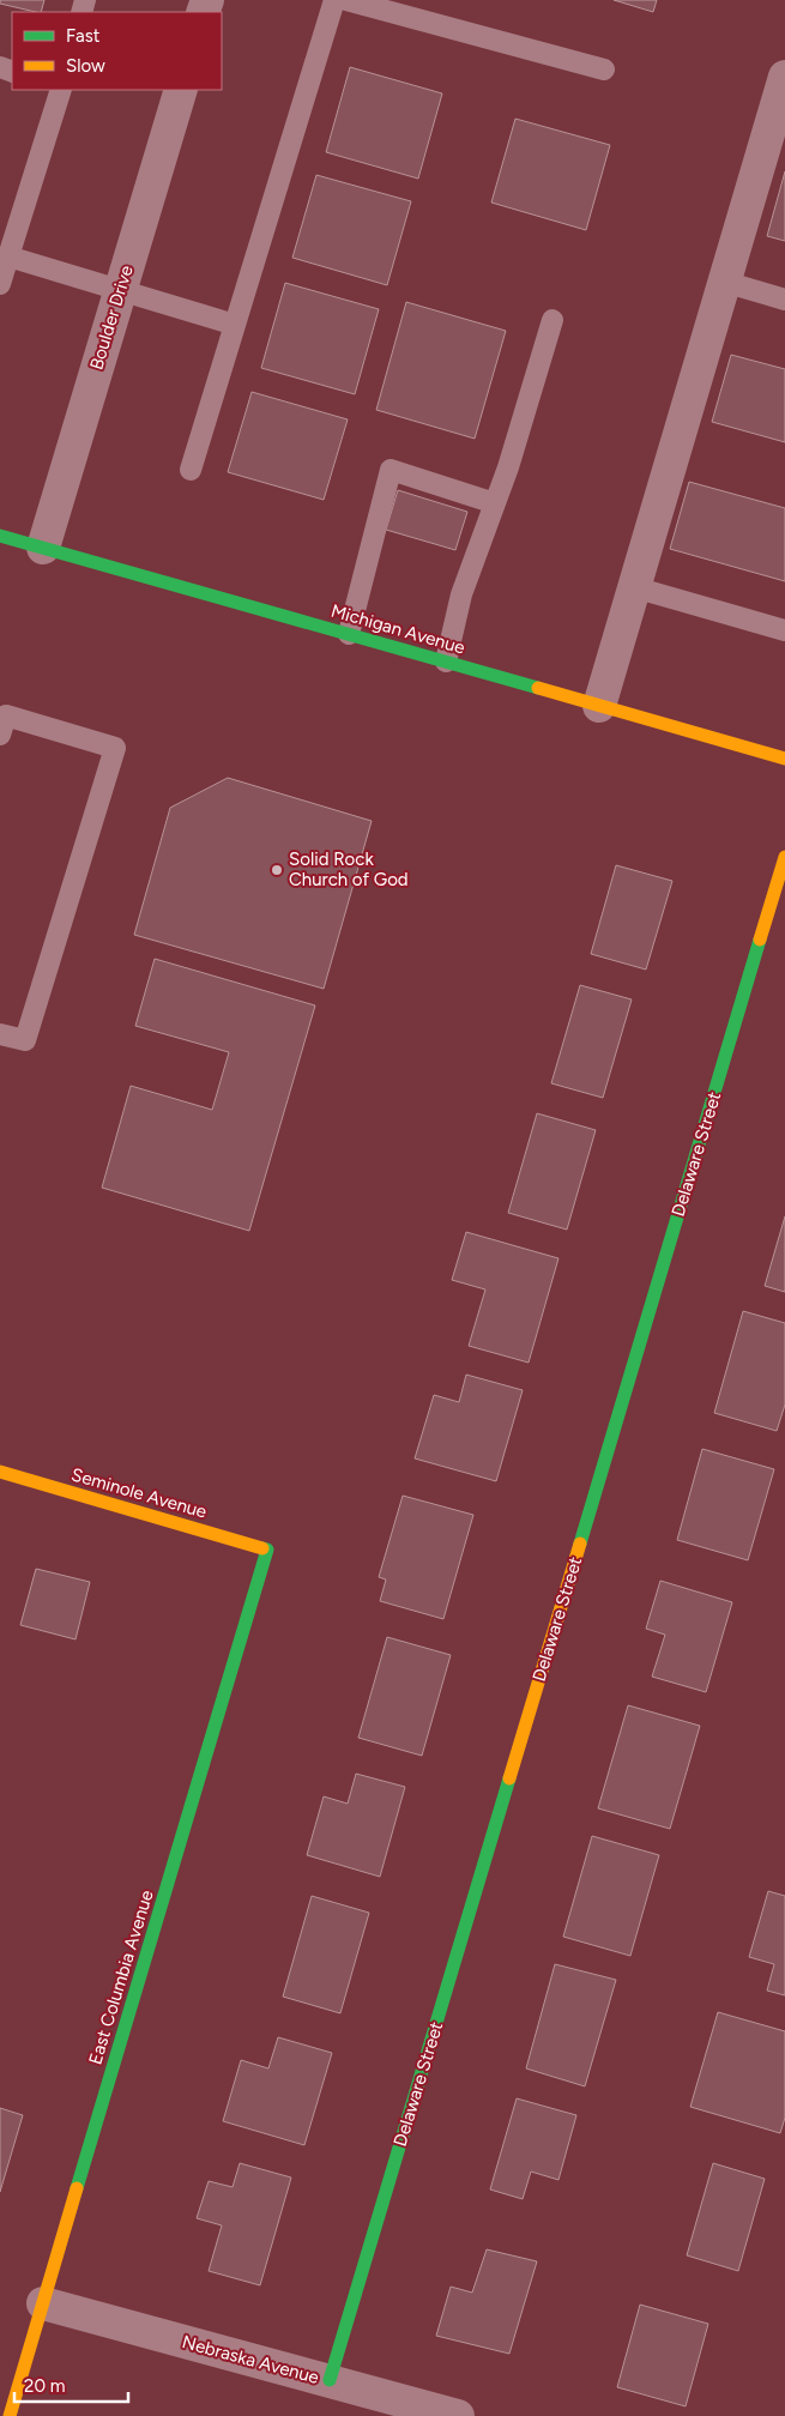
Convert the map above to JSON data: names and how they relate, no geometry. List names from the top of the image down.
{
  "streets": {
    "street": [
      "Boulder Drive",
      "Michigan Avenue",
      "Delaware Street",
      "Seminole Avenue",
      "East Columbia Avenue",
      "Nebraska Avenue"
    ]
  },
  "crossings": [
    ["Boulder Drive", "Michigan Avenue"],
    ["Delaware Street", "Nebraska Avenue"],
    ["Seminole Avenue", "East Columbia Avenue"],
    ["East Columbia Avenue", "Nebraska Avenue"]
  ],
  "places": ["Solid Rock Church of God"],
  "legend": ["Fast", "Slow"],
  "scale_bar": "20 m"
}
